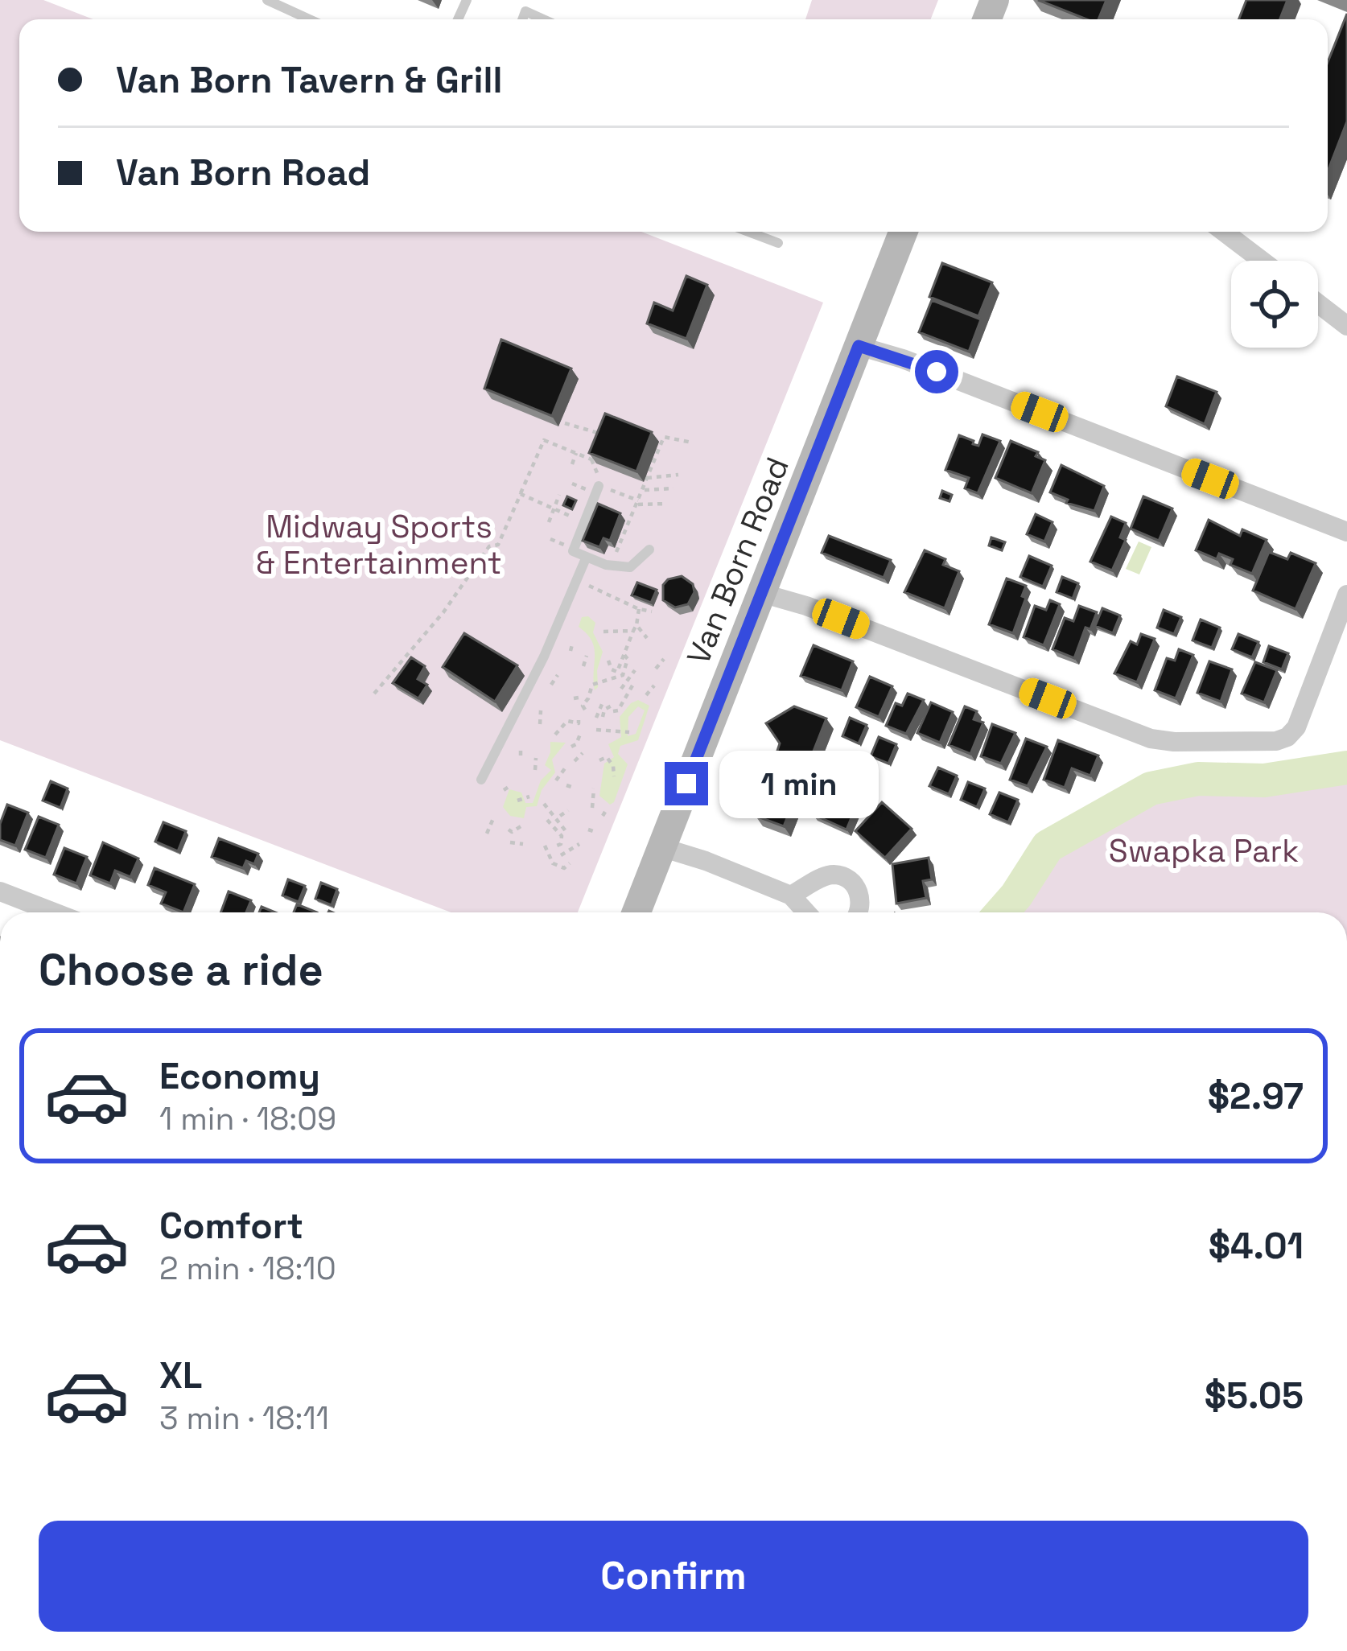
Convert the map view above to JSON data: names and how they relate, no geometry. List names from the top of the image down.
{
  "streets": {
    "main road": ["Van Born Road"]
  },
  "parks": ["Midway Sports & Entertainment", "Swapka Park"],
  "page": {
    "banner": ["Van Born Tavern & Grill", "Van Born Road"],
    "bubble": "1 min",
    "heading": "Choose a ride",
    "list": [
      {
        "name": "Economy",
        "note": "1 min · 18:09",
        "value": "$2.97"
      },
      {
        "name": "Comfort",
        "note": "2 min · 18:10",
        "value": "$4.01"
      },
      {
        "name": "XL",
        "note": "3 min · 18:11",
        "value": "$5.05"
      }
    ],
    "buttons": "Confirm"
  }
}
